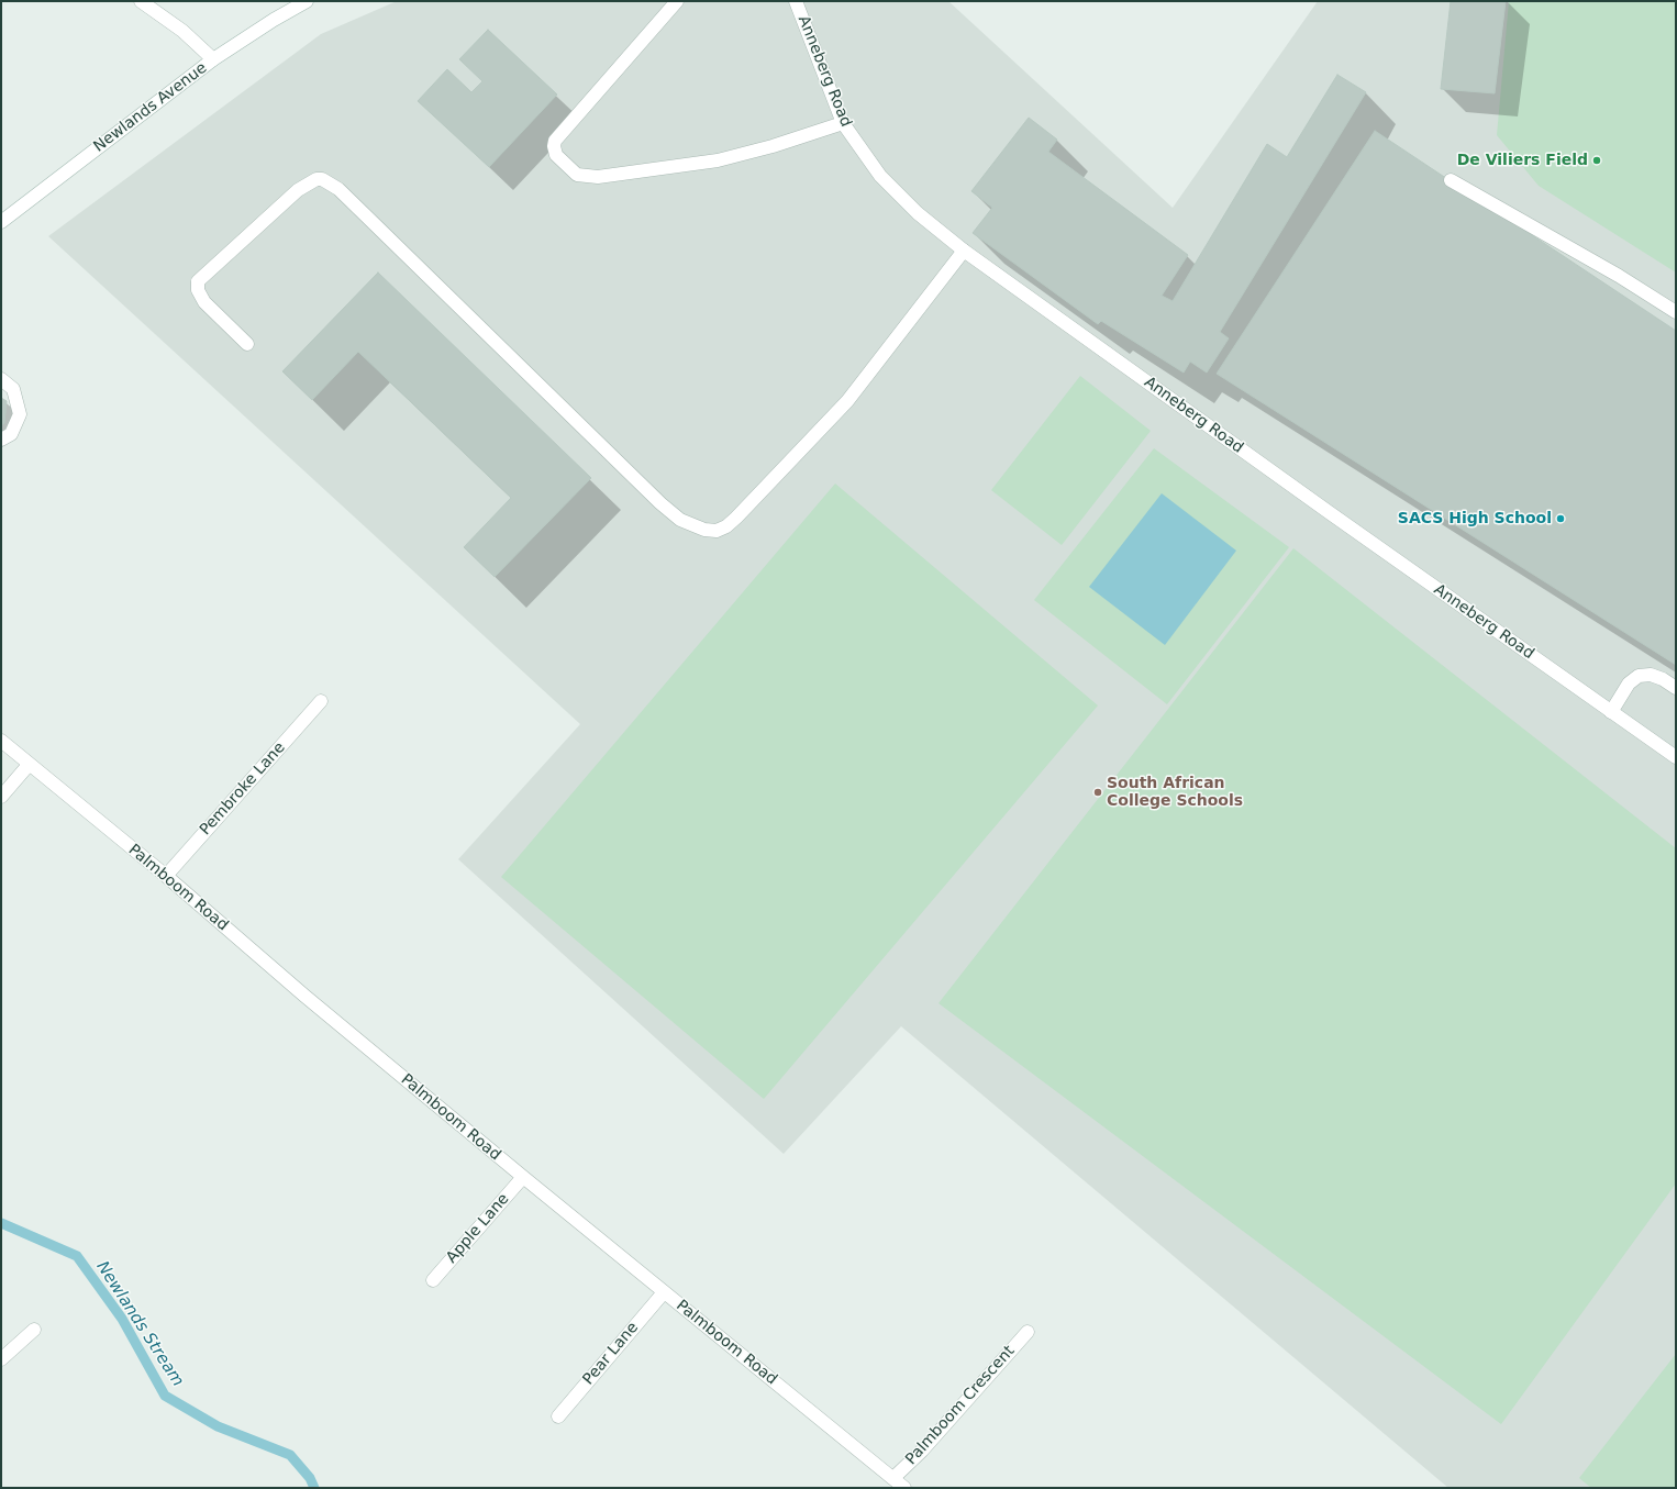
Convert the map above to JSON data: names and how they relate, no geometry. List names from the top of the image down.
{
  "streets": {
    "street": [
      "Anneberg Road",
      "Newlands Avenue",
      "Pembroke Lane",
      "Palmboom Road",
      "Apple Lane",
      "Pear Lane",
      "Palmboom Crescent"
    ]
  },
  "crossings": [
    ["Pembroke Lane", "Palmboom Road"],
    ["Palmboom Road", "Apple Lane"],
    ["Palmboom Road", "Pear Lane"],
    ["Palmboom Road", "Palmboom Crescent"]
  ],
  "water": ["Newlands Stream"],
  "places": ["De Viliers Field", "SACS High School", "South African College Schools"]
}
